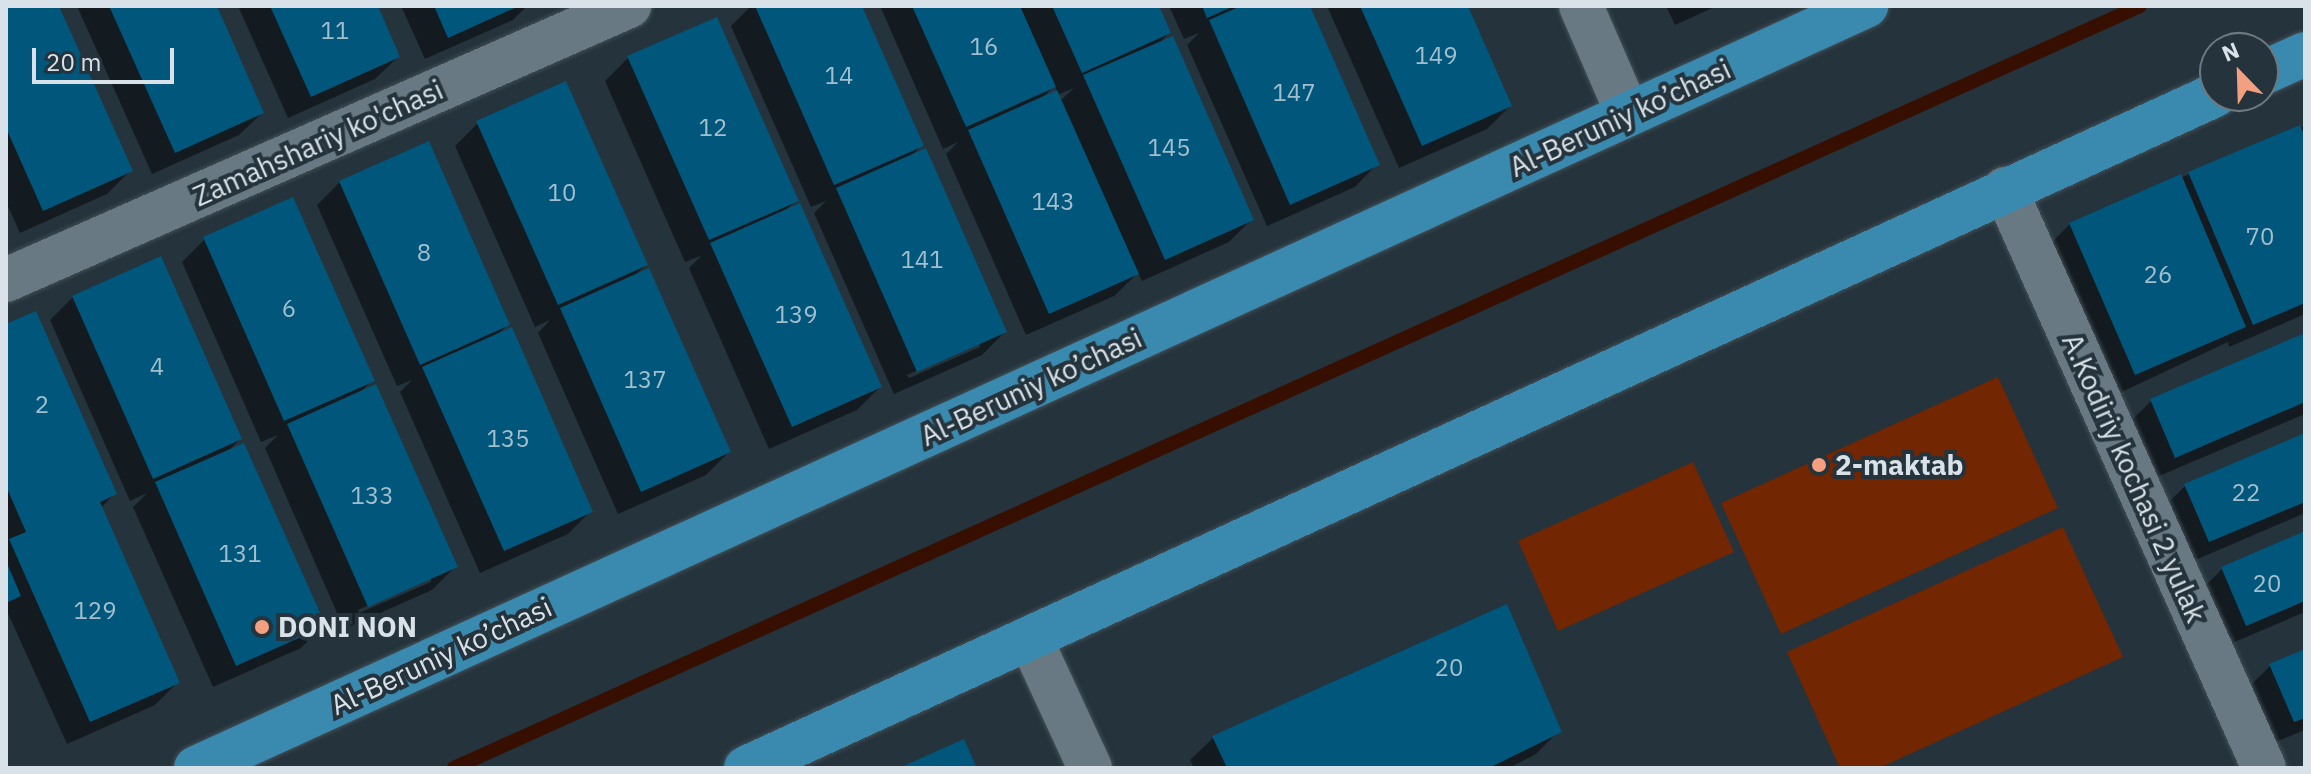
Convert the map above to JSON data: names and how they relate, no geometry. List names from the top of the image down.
{
  "streets": {
    "main road": ["Al-Beruniy ko’chasi"],
    "street": ["Zamahshariy ko'chasi", "A.Kodiriy kochasi 2 yulak"]
  },
  "places": ["2-maktab", "DONI NON"],
  "house_numbers": [
    "11",
    "16",
    "149",
    "14",
    "147",
    "12",
    "145",
    "10",
    "143",
    "70",
    "8",
    "141",
    "26",
    "6",
    "139",
    "4",
    "137",
    "2",
    "135",
    "22",
    "133",
    "131",
    "20",
    "129",
    "20"
  ],
  "scale_bar": "20 m",
  "north": "top left"
}
